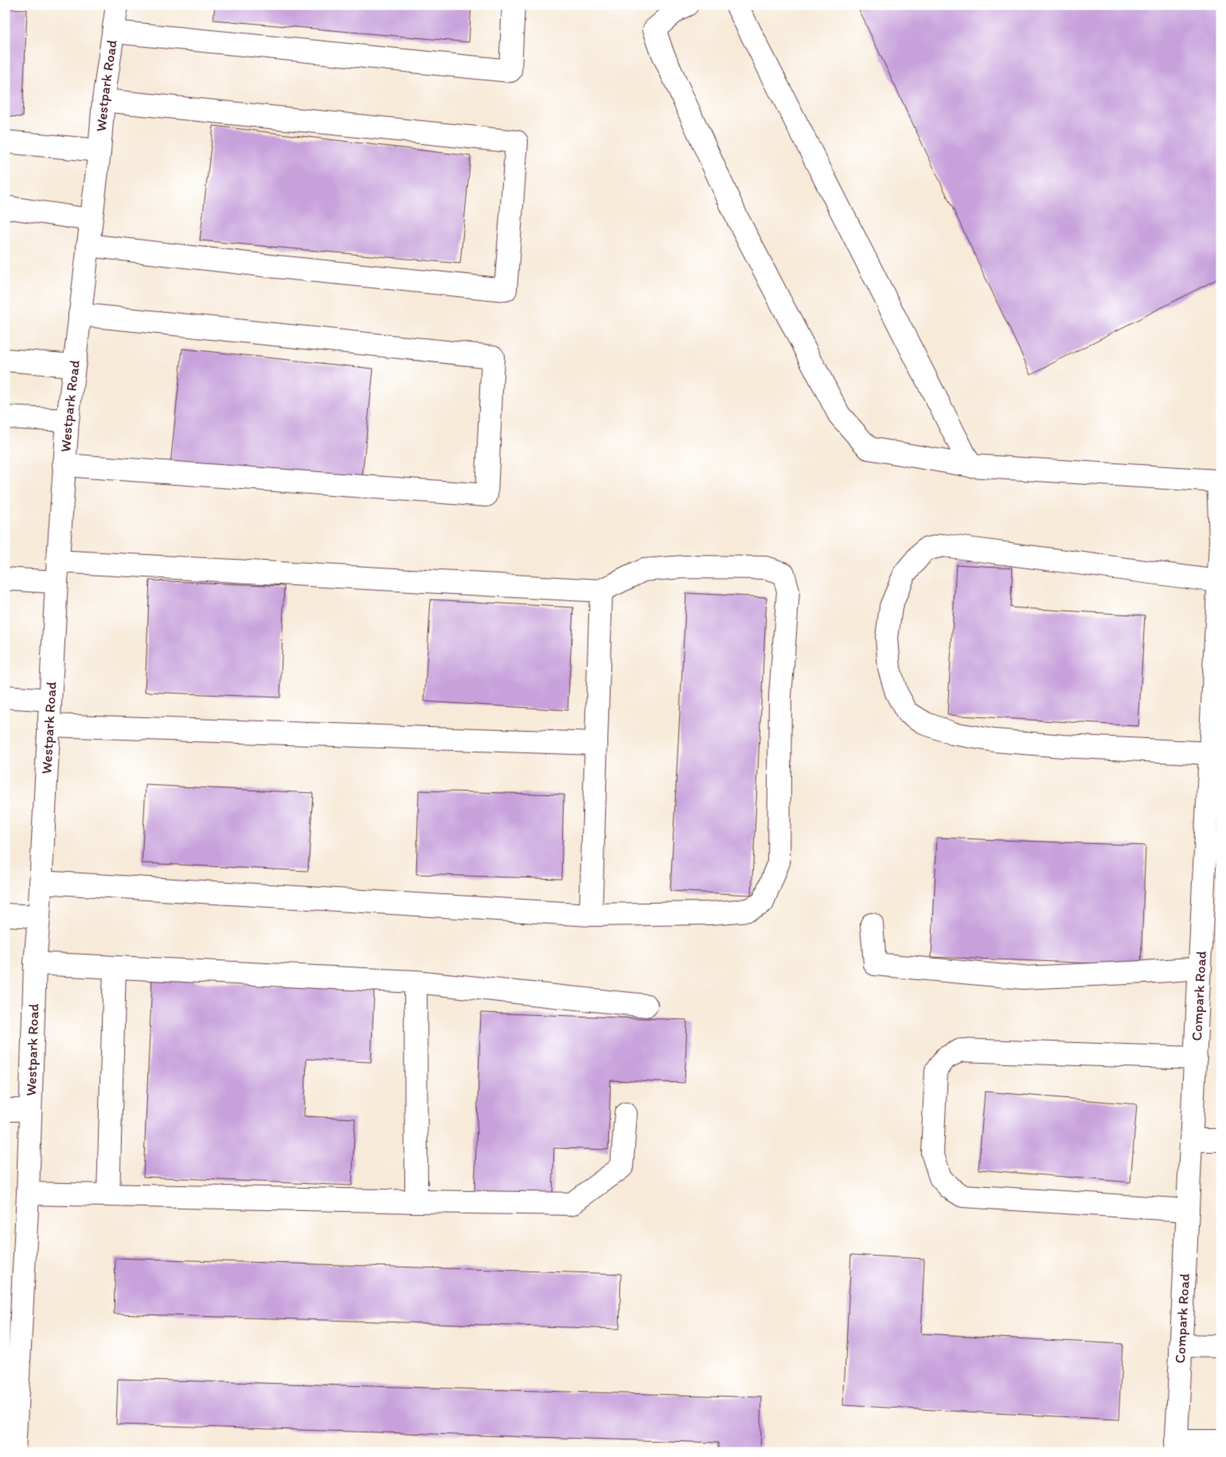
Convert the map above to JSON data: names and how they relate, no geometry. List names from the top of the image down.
{
  "streets": {
    "street": ["Westpark Road", "Compark Road"]
  }
}
